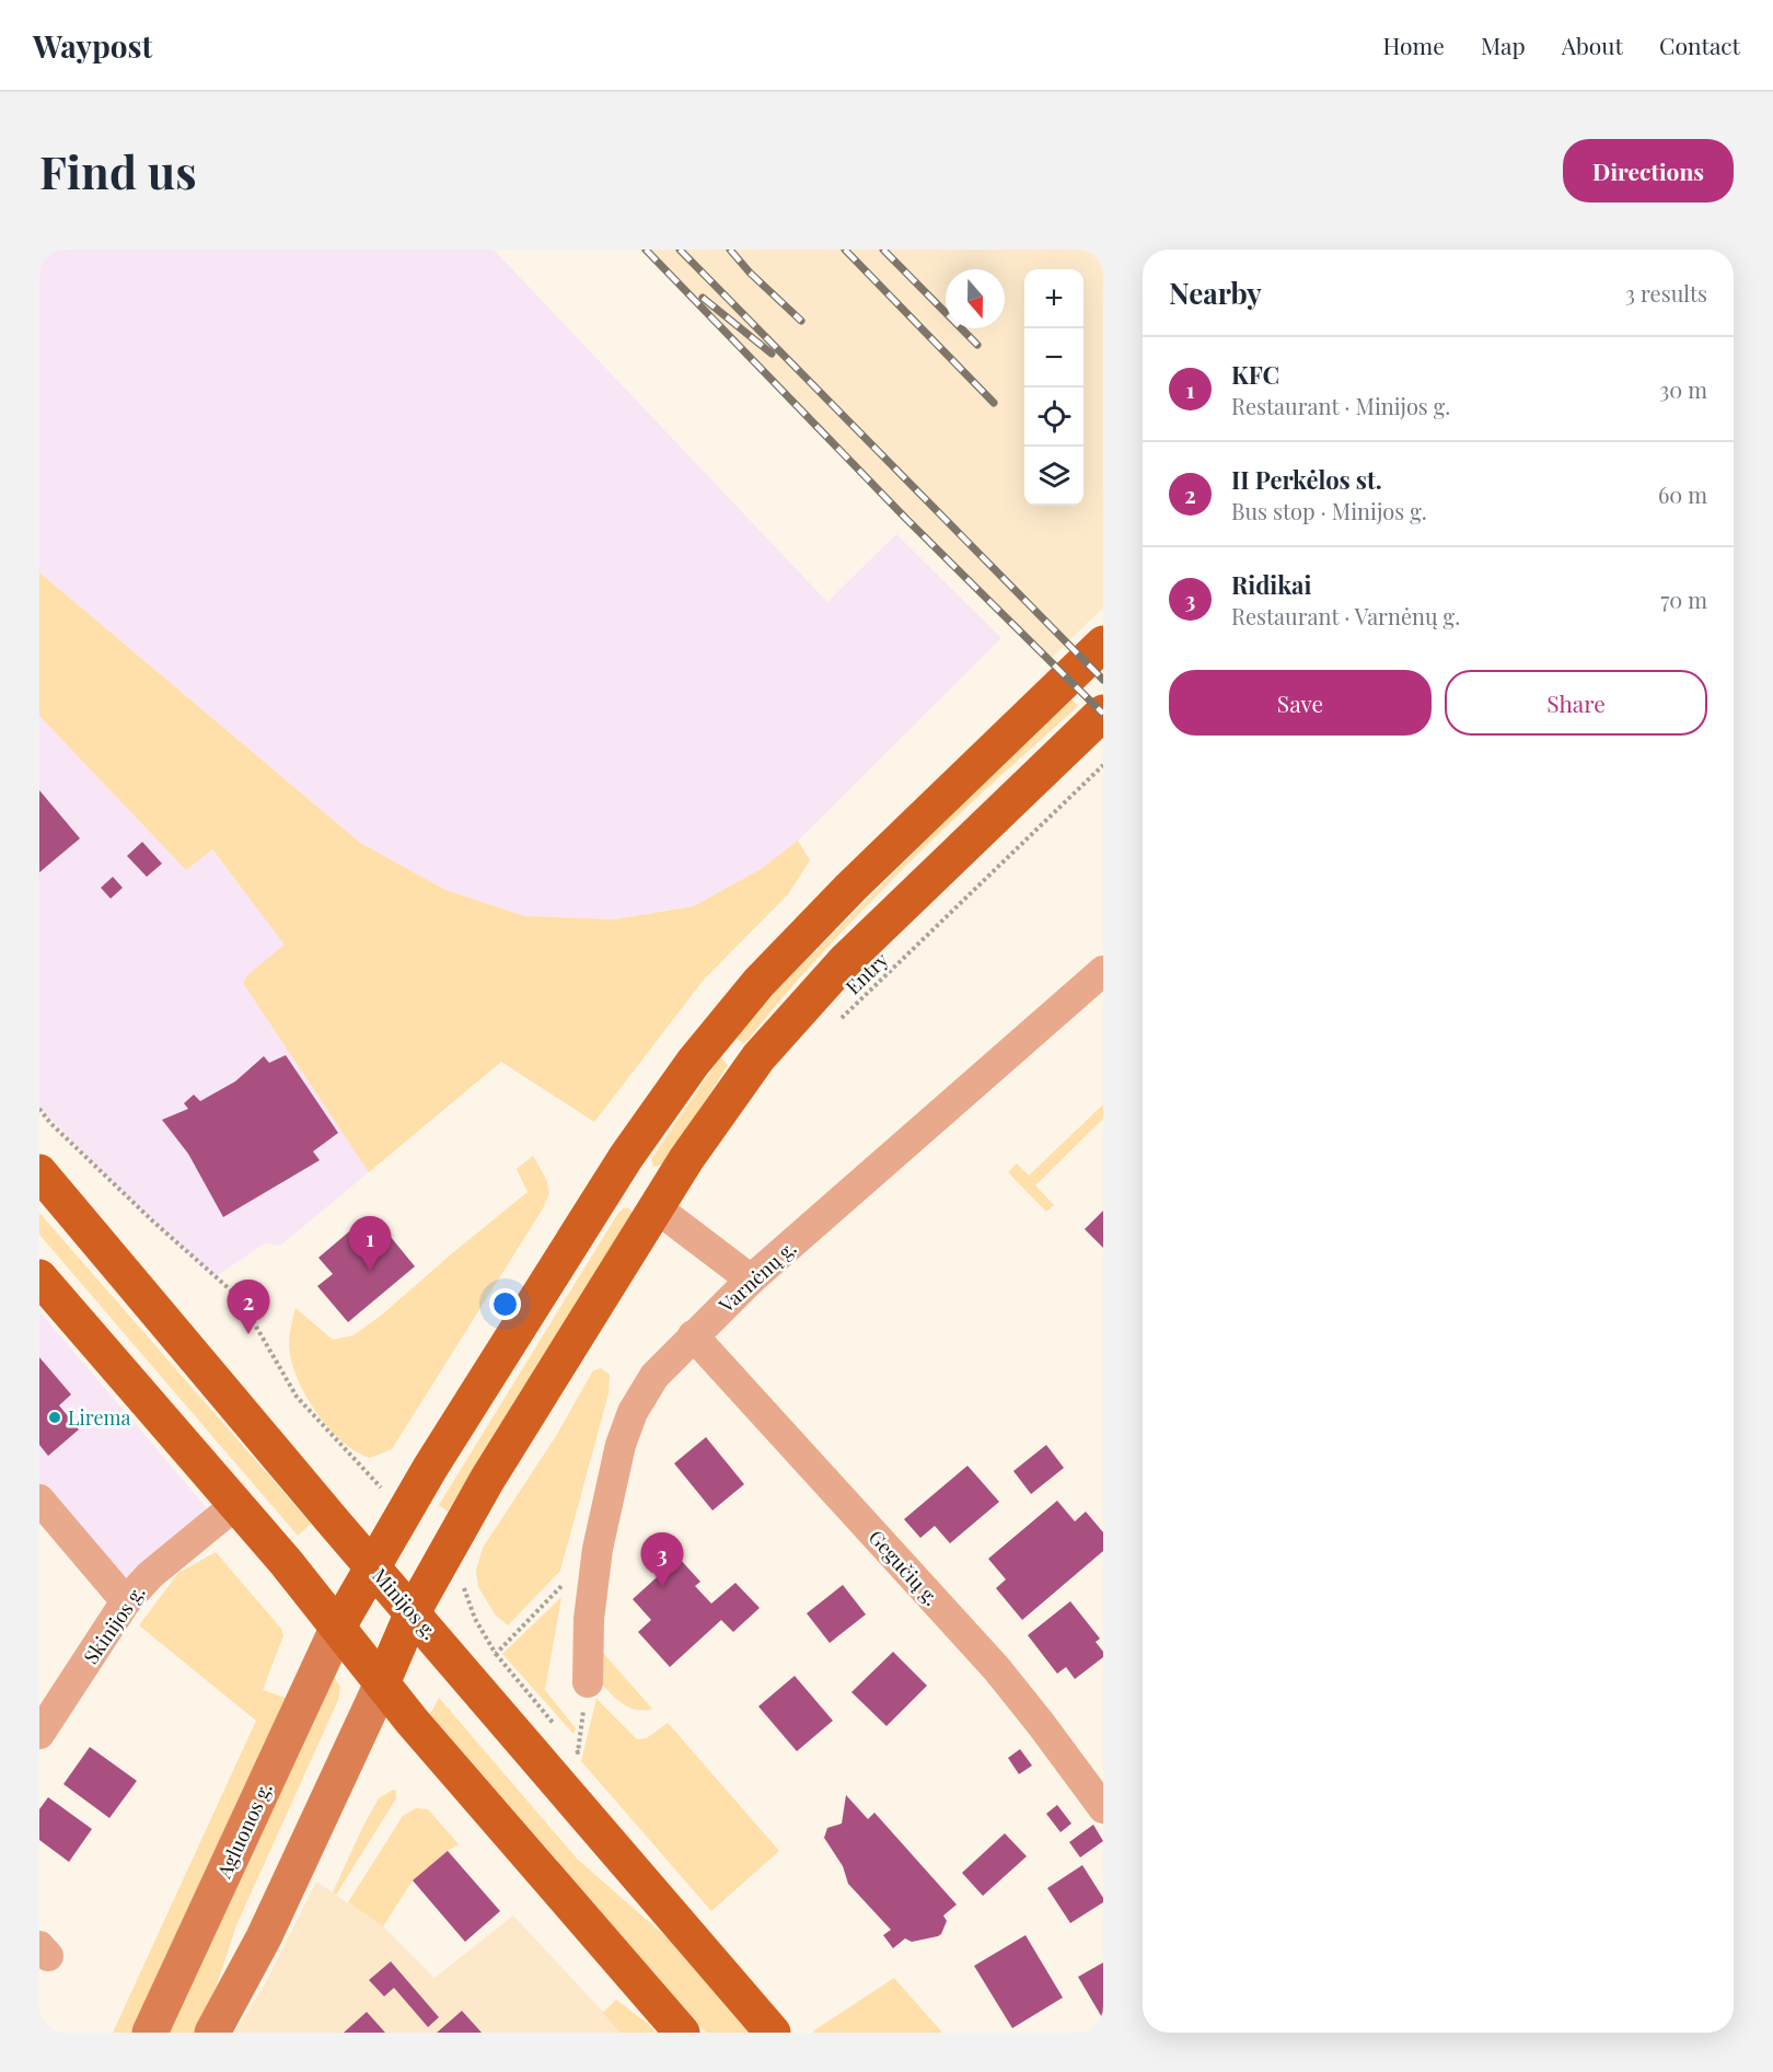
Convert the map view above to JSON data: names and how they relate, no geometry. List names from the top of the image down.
{
  "streets": {
    "main road": ["Minijos g.", "Agluonos g."],
    "street": ["Varnėnų g.", "Gegučių g.", "Skinijos g."],
    "path": ["Entry"]
  },
  "crossings": [
    ["Varnėnų g.", "Gegučių g."]
  ],
  "places": ["Lirema"],
  "north": "bottom",
  "page": {
    "header": "Waypost",
    "nav": [
      "Home",
      "Map",
      "About",
      "Contact"
    ],
    "buttons": [
      "Directions",
      ["Save", "Share"]
    ],
    "title": "Find us",
    "heading": ["Nearby", "3 results"],
    "map_buttons": ["+", "−"],
    "list": [
      {
        "mark": "1",
        "name": "KFC",
        "note": "Restaurant · Minijos g.",
        "value": "30 m"
      },
      {
        "mark": "2",
        "name": "II Perkėlos st.",
        "note": "Bus stop · Minijos g.",
        "value": "60 m"
      },
      {
        "mark": "3",
        "name": "Ridikai",
        "note": "Restaurant · Varnėnų g.",
        "value": "70 m"
      }
    ],
    "pins": ["1", "2", "3"]
  }
}
